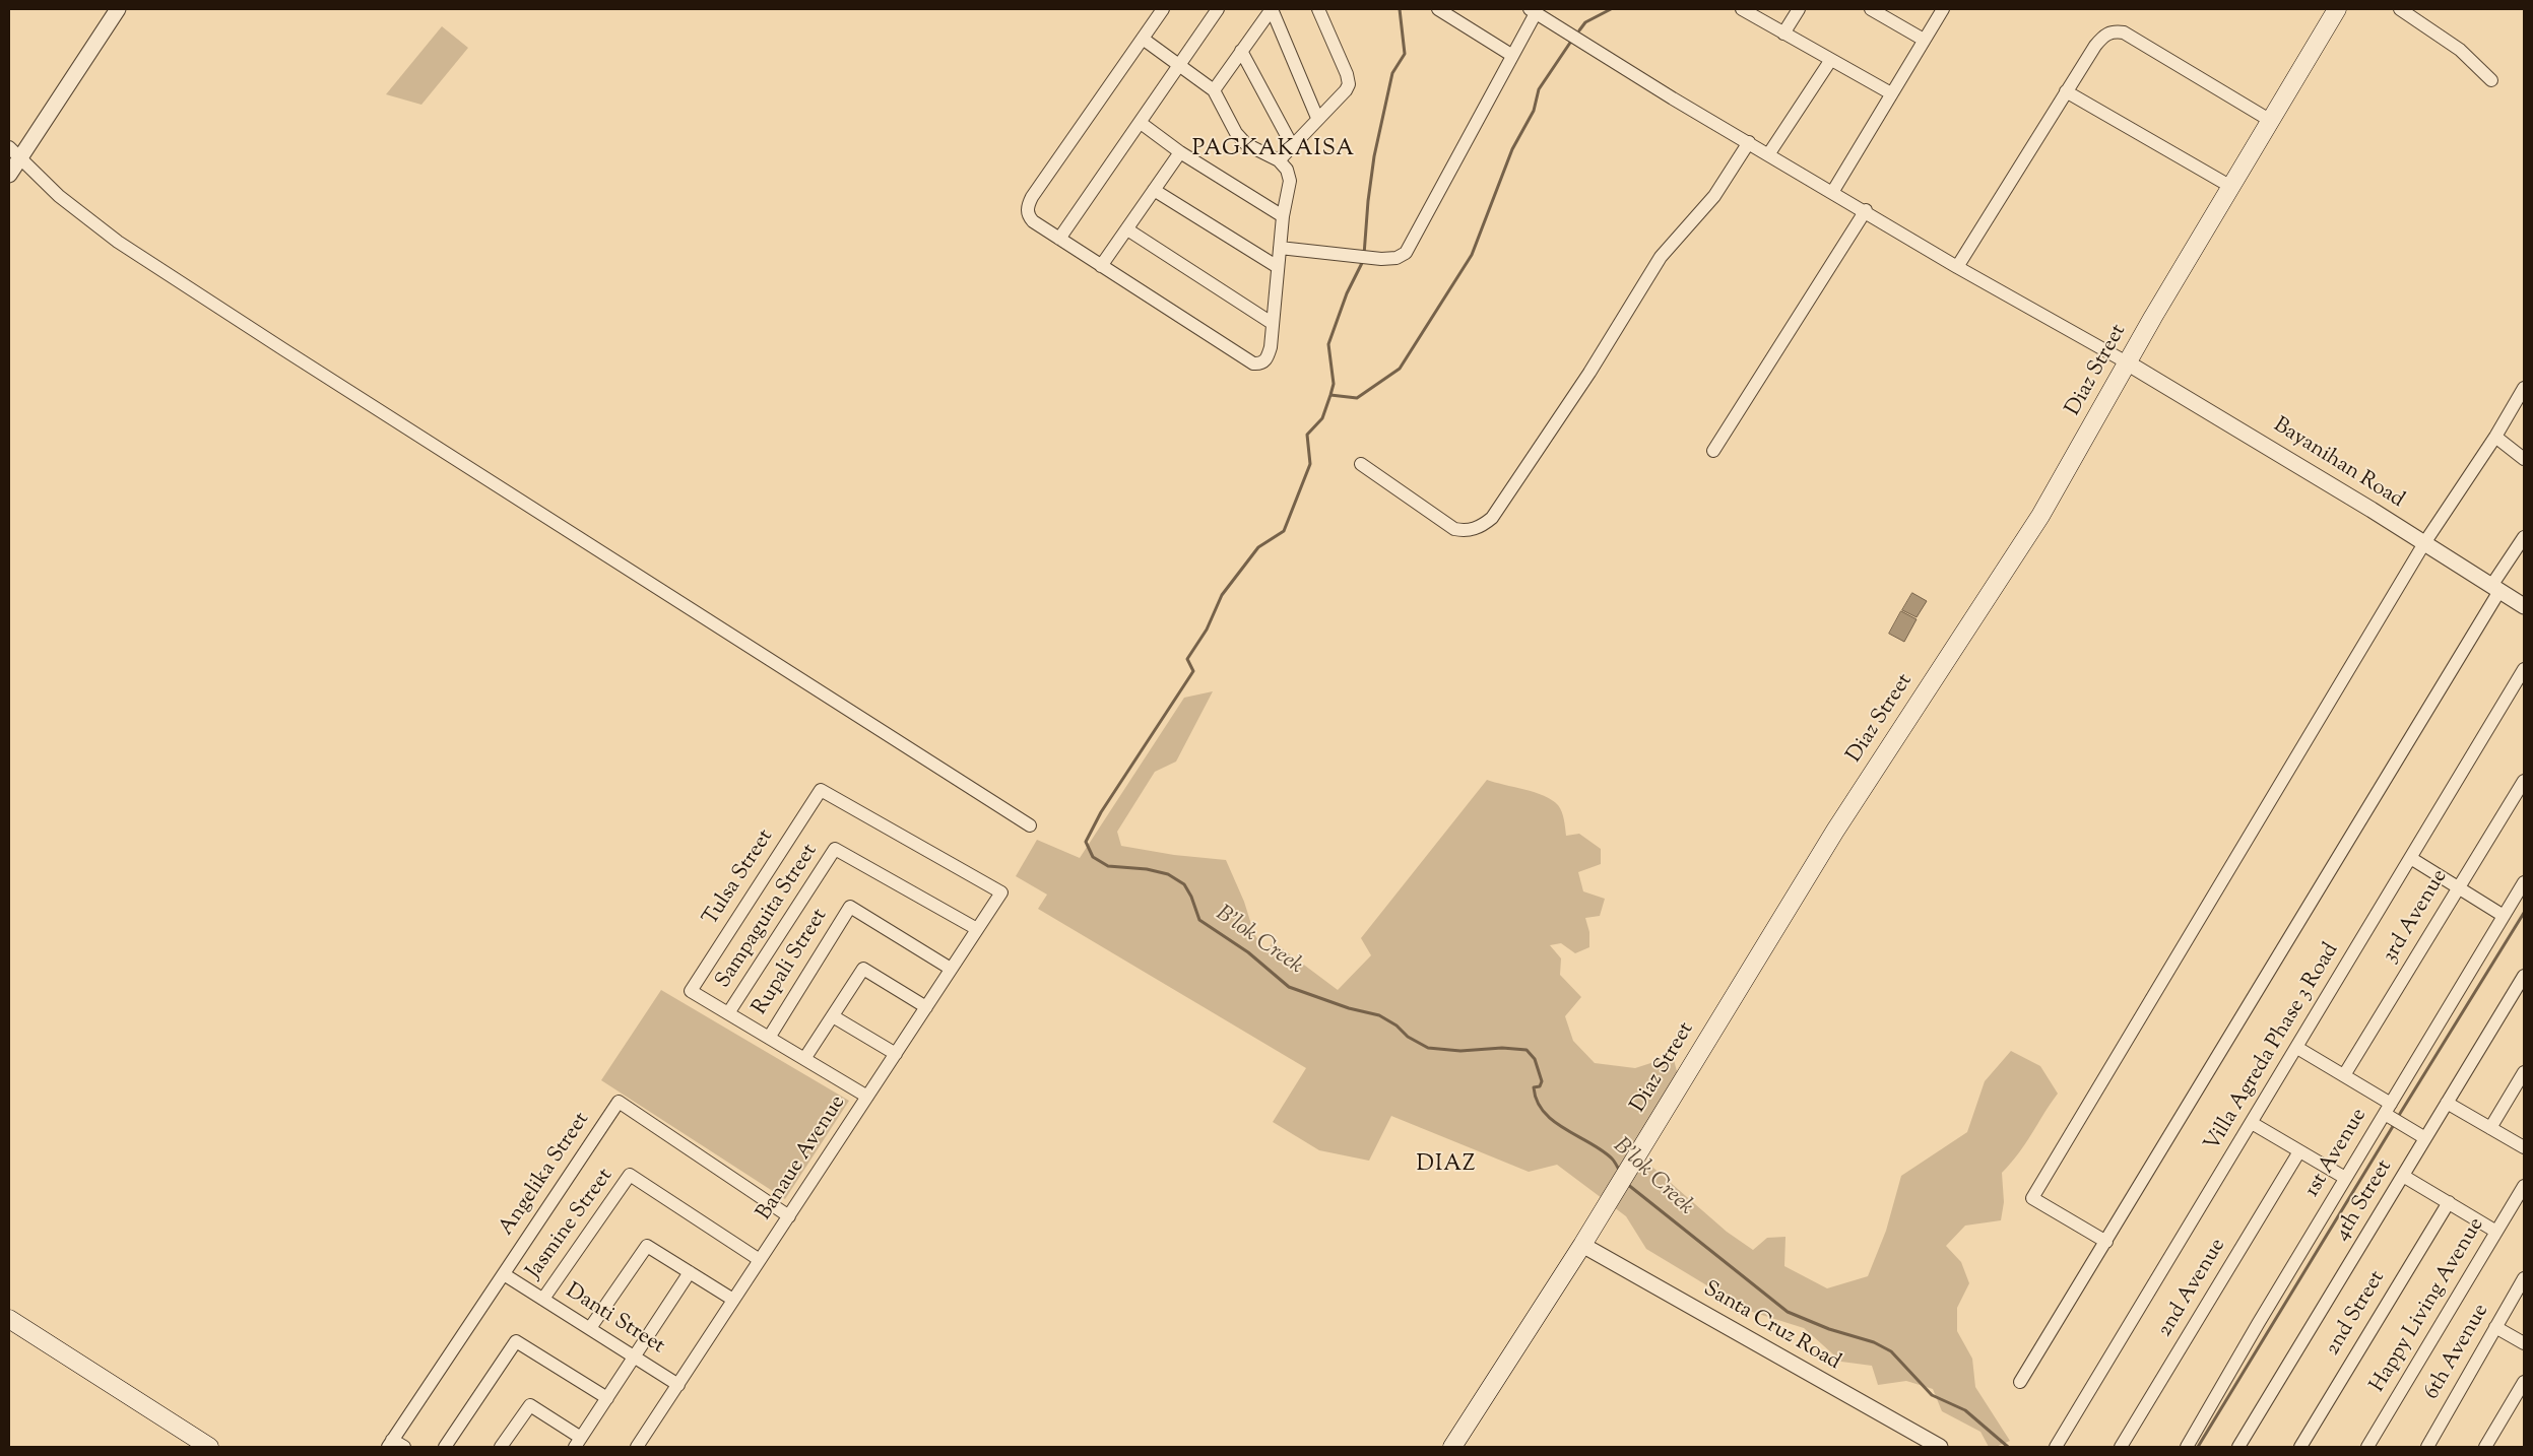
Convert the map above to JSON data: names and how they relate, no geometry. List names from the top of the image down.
{
  "streets": {
    "main road": ["Diaz Street"],
    "street": [
      "Bayanihan Road",
      "Tulsa Street",
      "Sampaguita Street",
      "3rd Avenue",
      "Rupali Street",
      "Villa Agreda Phase 3 Road",
      "1st Avenue",
      "Banaue Avenue",
      "Angelika Street",
      "4th Street",
      "Jasmine Street",
      "2nd Avenue",
      "Happy Living Avenue",
      "2nd Street",
      "Danti Street",
      "Santa Cruz Road",
      "6th Avenue"
    ]
  },
  "crossings": [
    ["Diaz Street", "Bayanihan Road"],
    ["Diaz Street", "Santa Cruz Road"],
    ["Tulsa Street", "Sampaguita Street"],
    ["Tulsa Street", "Rupali Street"],
    ["Tulsa Street", "Banaue Avenue"],
    ["Sampaguita Street", "Banaue Avenue"],
    ["Rupali Street", "Banaue Avenue"],
    ["Banaue Avenue", "Angelika Street"],
    ["Banaue Avenue", "Jasmine Street"],
    ["Banaue Avenue", "Danti Street"],
    ["Angelika Street", "Danti Street"],
    ["Jasmine Street", "Danti Street"]
  ],
  "districts": ["PAGKAKAISA", "DIAZ"],
  "water": ["B'lok Creek"]
}
